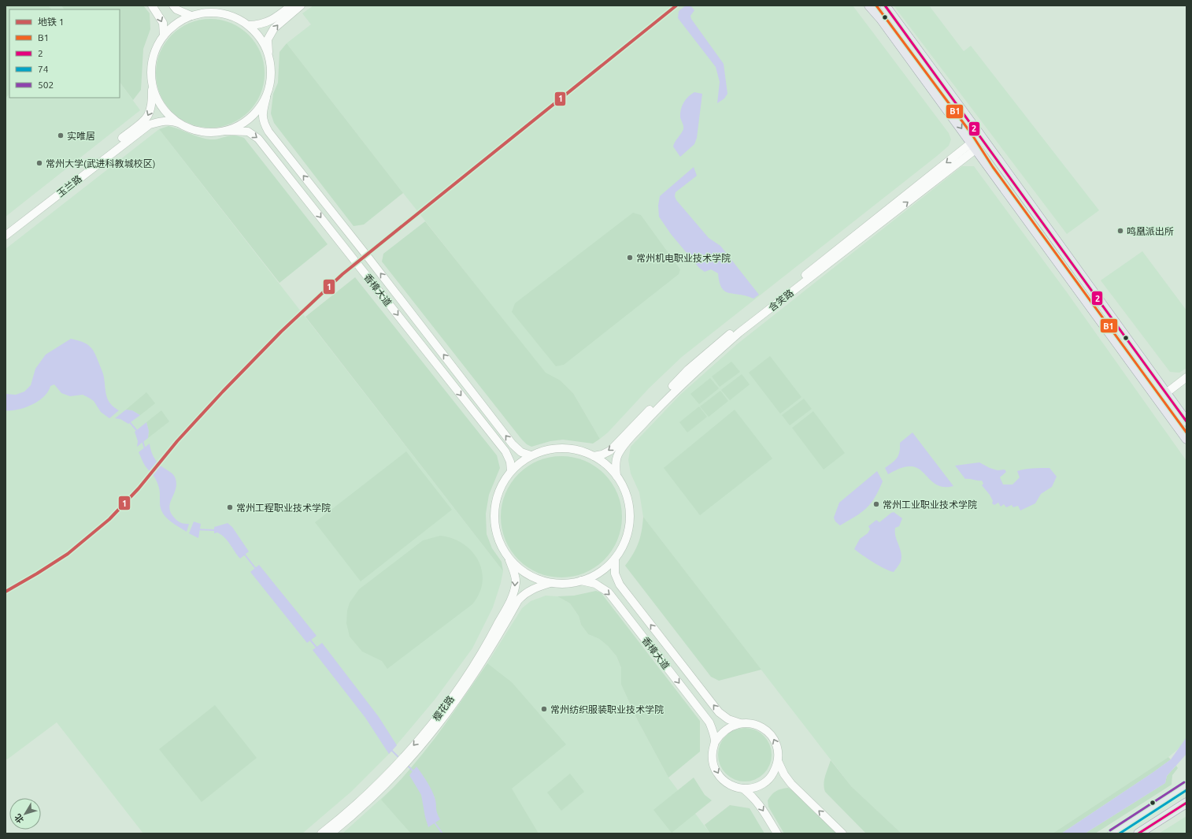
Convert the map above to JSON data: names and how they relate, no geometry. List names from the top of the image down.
{
  "streets": {
    "street": [
      "玉兰路",
      "香樟大道",
      "含笑路",
      "樱花路"
    ]
  },
  "crossings": [
    ["玉兰路", "香樟大道"]
  ],
  "places": [
    "实唯居",
    "常州大学(武进科教城校区)",
    "鸣凰派出所",
    "常州机电职业技术学院",
    "常州工业职业技术学院",
    "常州工程职业技术学院",
    "常州纺织服装职业技术学院"
  ],
  "lines": [
    "metro line 1",
    "transit line B1",
    "transit line 2",
    "transit line 502",
    "transit line 74"
  ],
  "legend": [
    "地铁 1",
    "B1",
    "2",
    "74",
    "502"
  ],
  "north": "bottom left"
}
